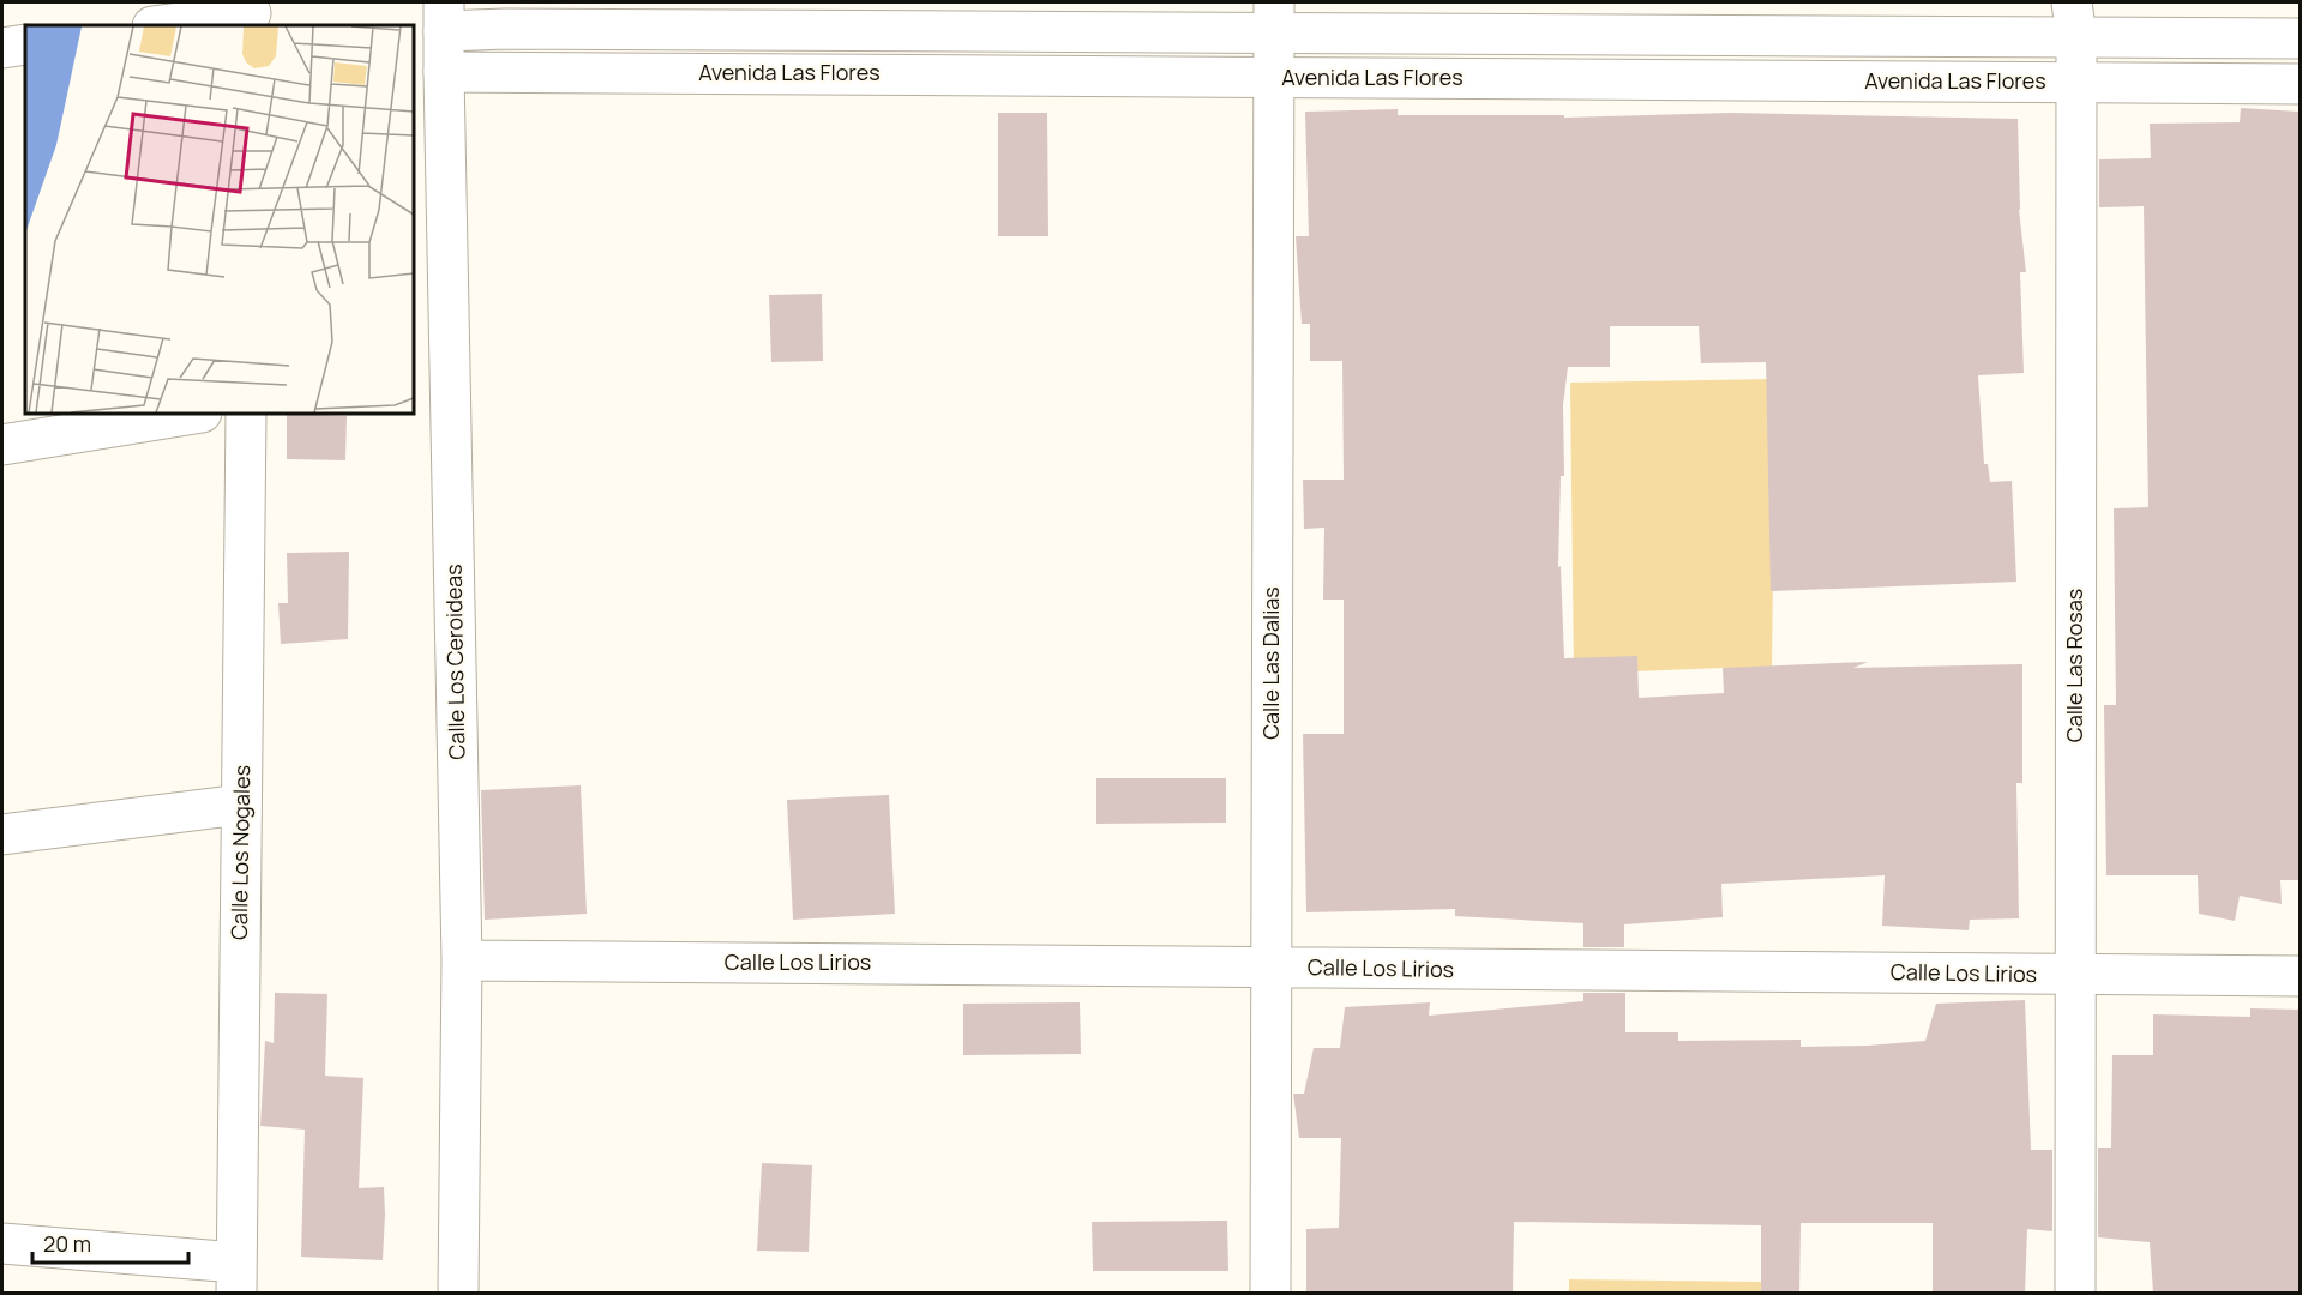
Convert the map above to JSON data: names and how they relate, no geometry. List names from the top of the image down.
{
  "streets": {
    "street": [
      "Avenida Las Flores",
      "Calle Los Ceroideas",
      "Calle Las Dalias",
      "Calle Las Rosas",
      "Calle Los Nogales",
      "Calle Los Lirios"
    ]
  },
  "crossings": [
    ["Avenida Las Flores", "Calle Los Ceroideas"],
    ["Avenida Las Flores", "Calle Las Dalias"],
    ["Avenida Las Flores", "Calle Las Rosas"],
    ["Calle Los Ceroideas", "Calle Los Lirios"],
    ["Calle Las Dalias", "Calle Los Lirios"],
    ["Calle Las Rosas", "Calle Los Lirios"]
  ],
  "scale_bar": "20 m"
}
